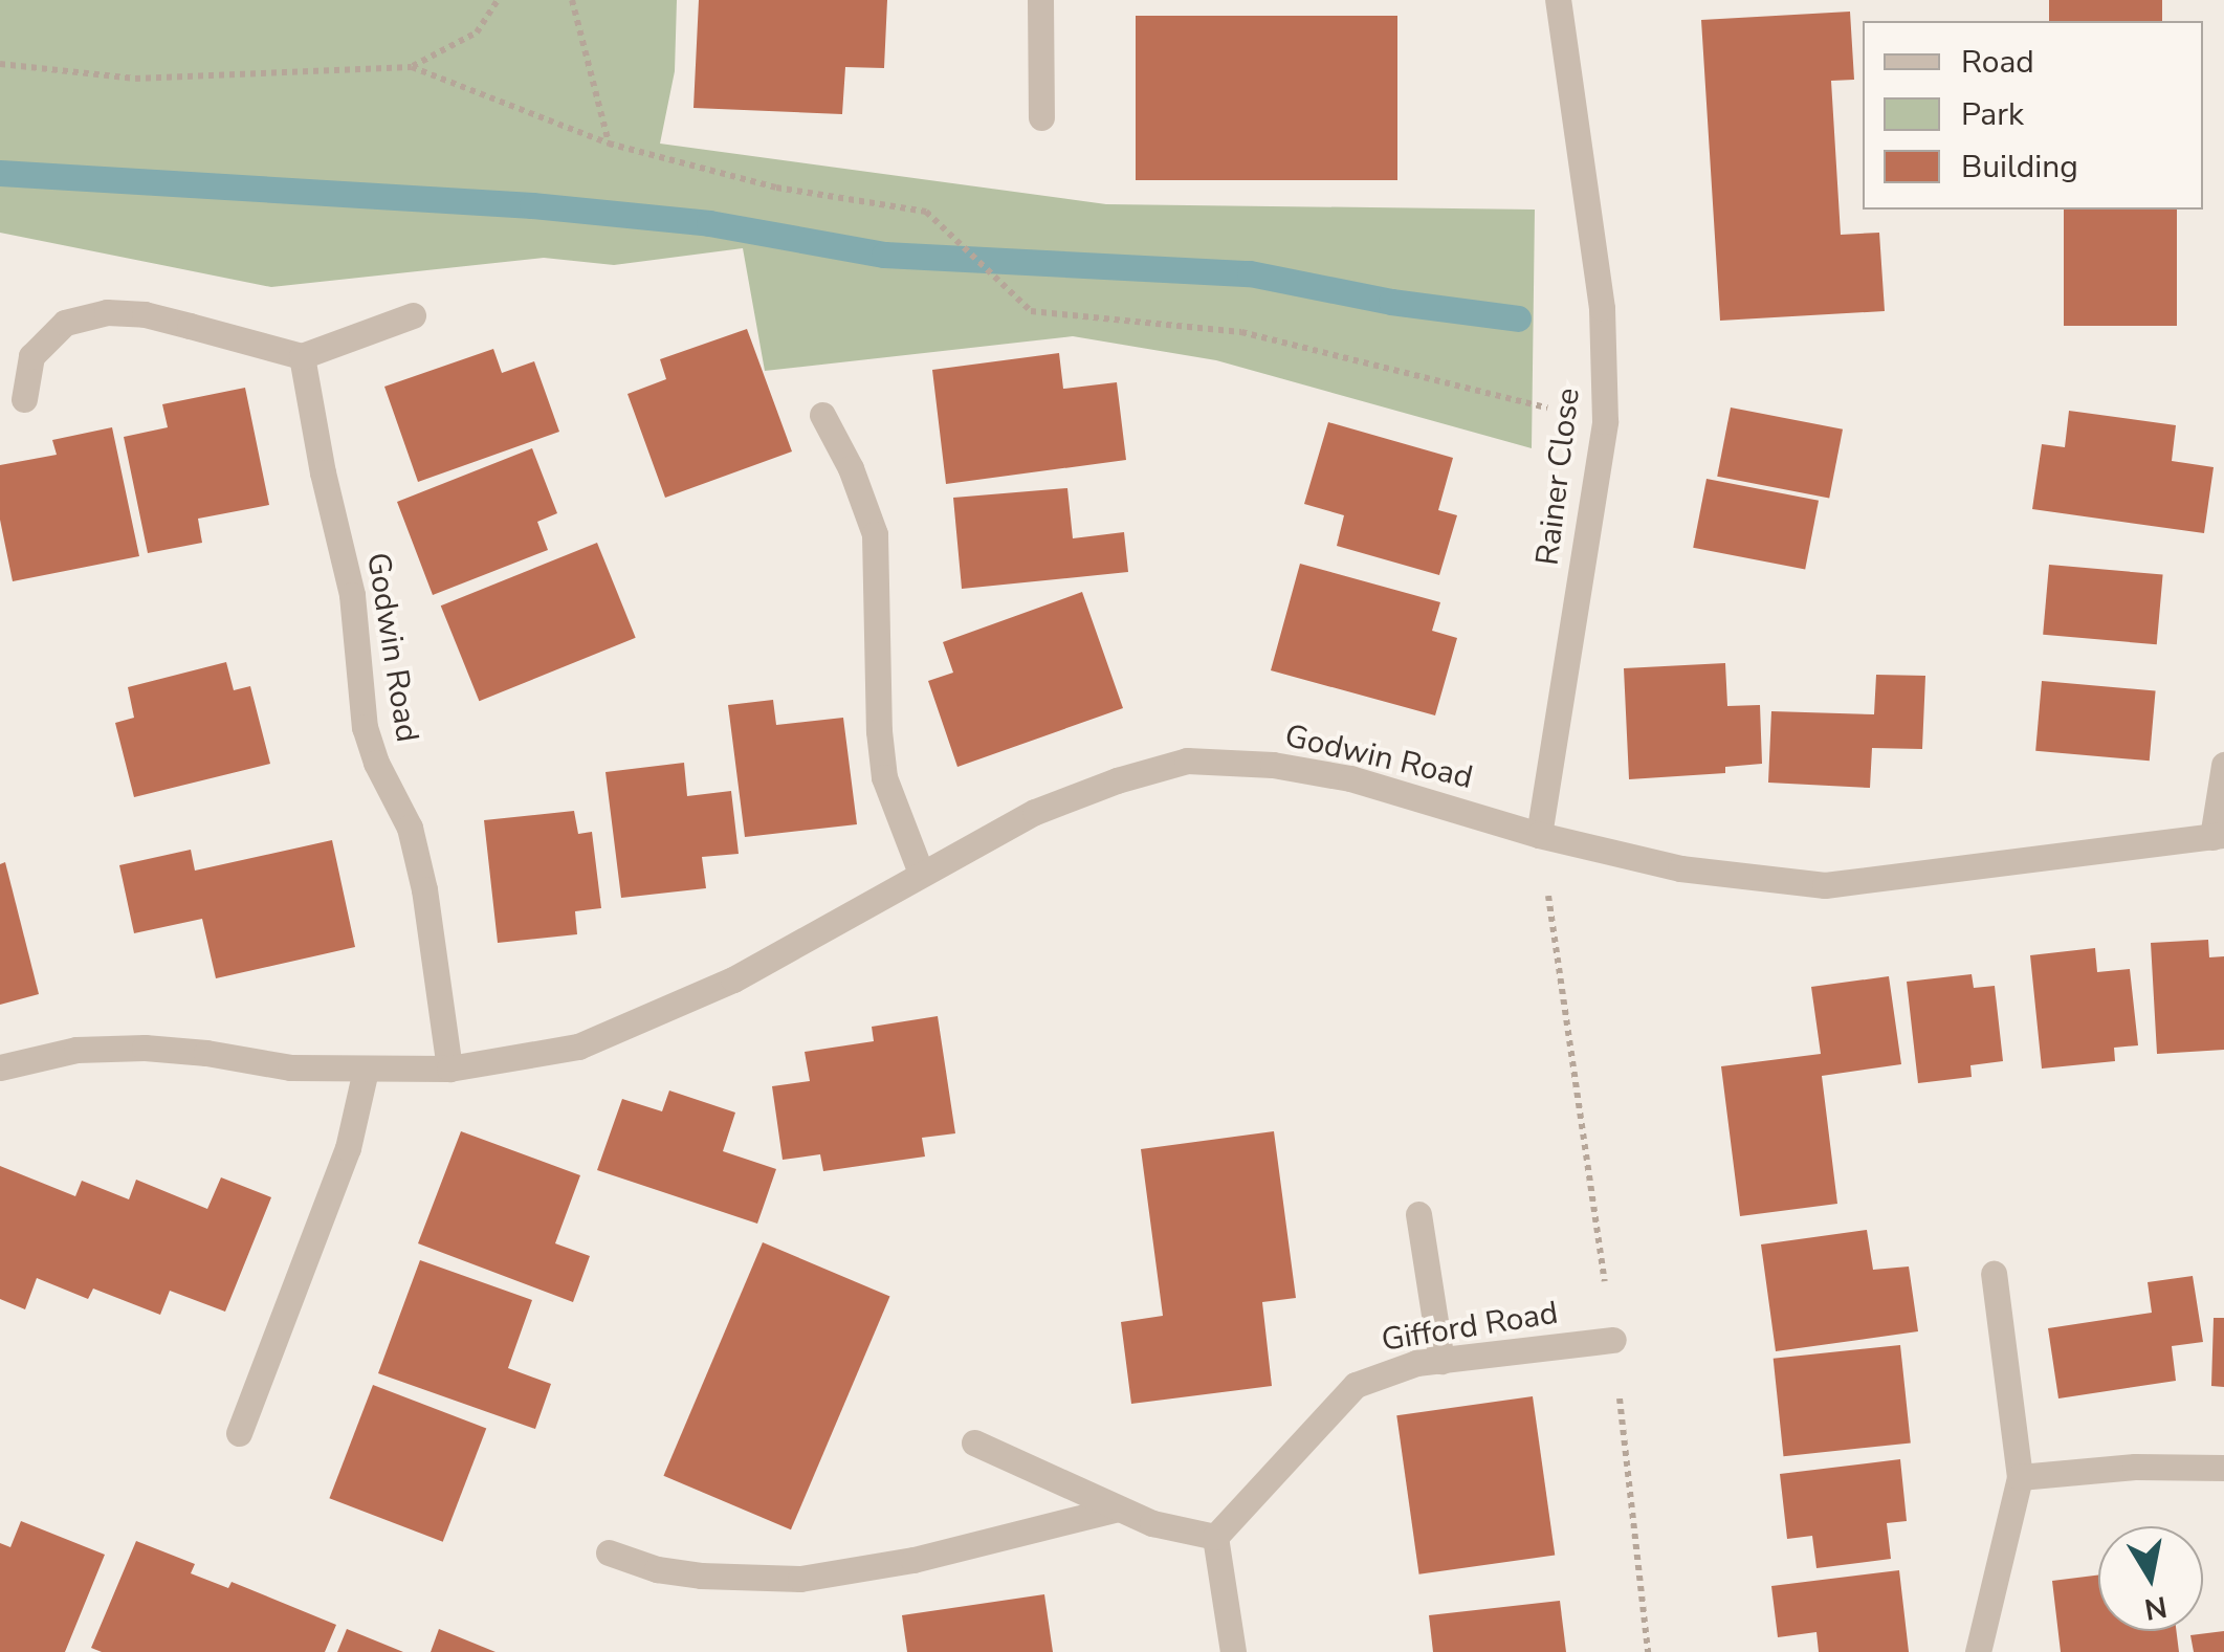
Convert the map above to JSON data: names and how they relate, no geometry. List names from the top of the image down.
{
  "streets": {
    "street": ["Rainer Close", "Godwin Road", "Gifford Road"]
  },
  "crossings": [
    ["Rainer Close", "Godwin Road"]
  ],
  "legend": ["Road", "Park", "Building"],
  "north": "bottom"
}
